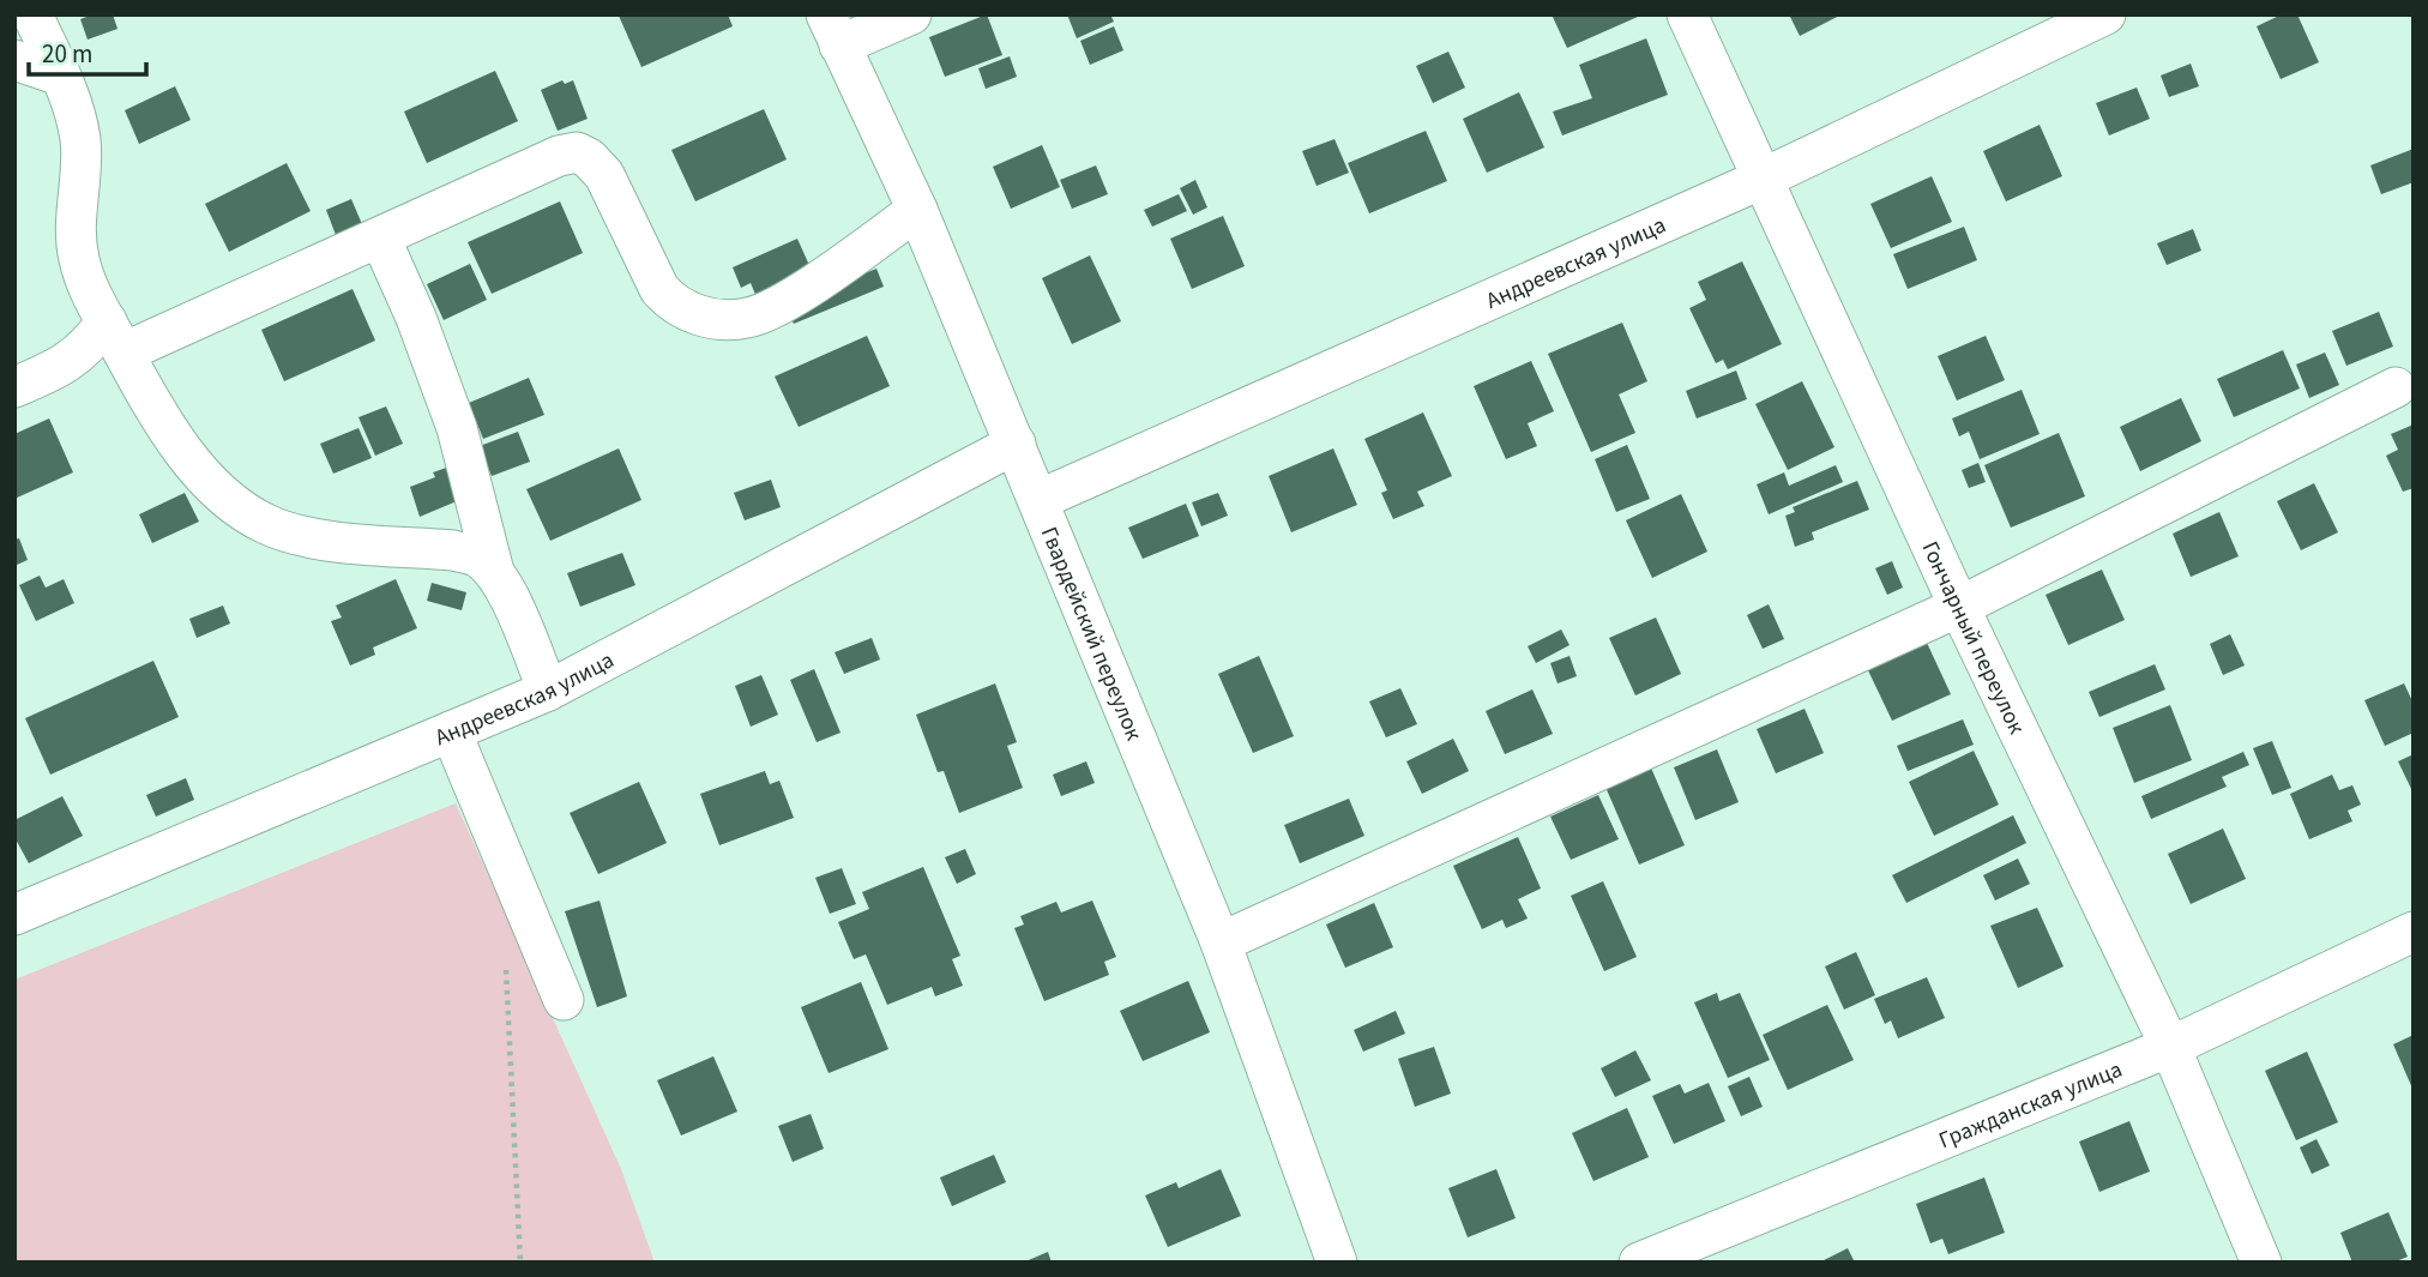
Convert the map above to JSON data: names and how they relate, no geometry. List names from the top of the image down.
{
  "streets": {
    "street": [
      "Андреевская улица",
      "Гвардейский переулок",
      "Гончарный переулок",
      "Гражданская улица"
    ]
  },
  "crossings": [
    ["Андреевская улица", "Гвардейский переулок"],
    ["Андреевская улица", "Гончарный переулок"],
    ["Гончарный переулок", "Гражданская улица"]
  ],
  "scale_bar": "20 m"
}
